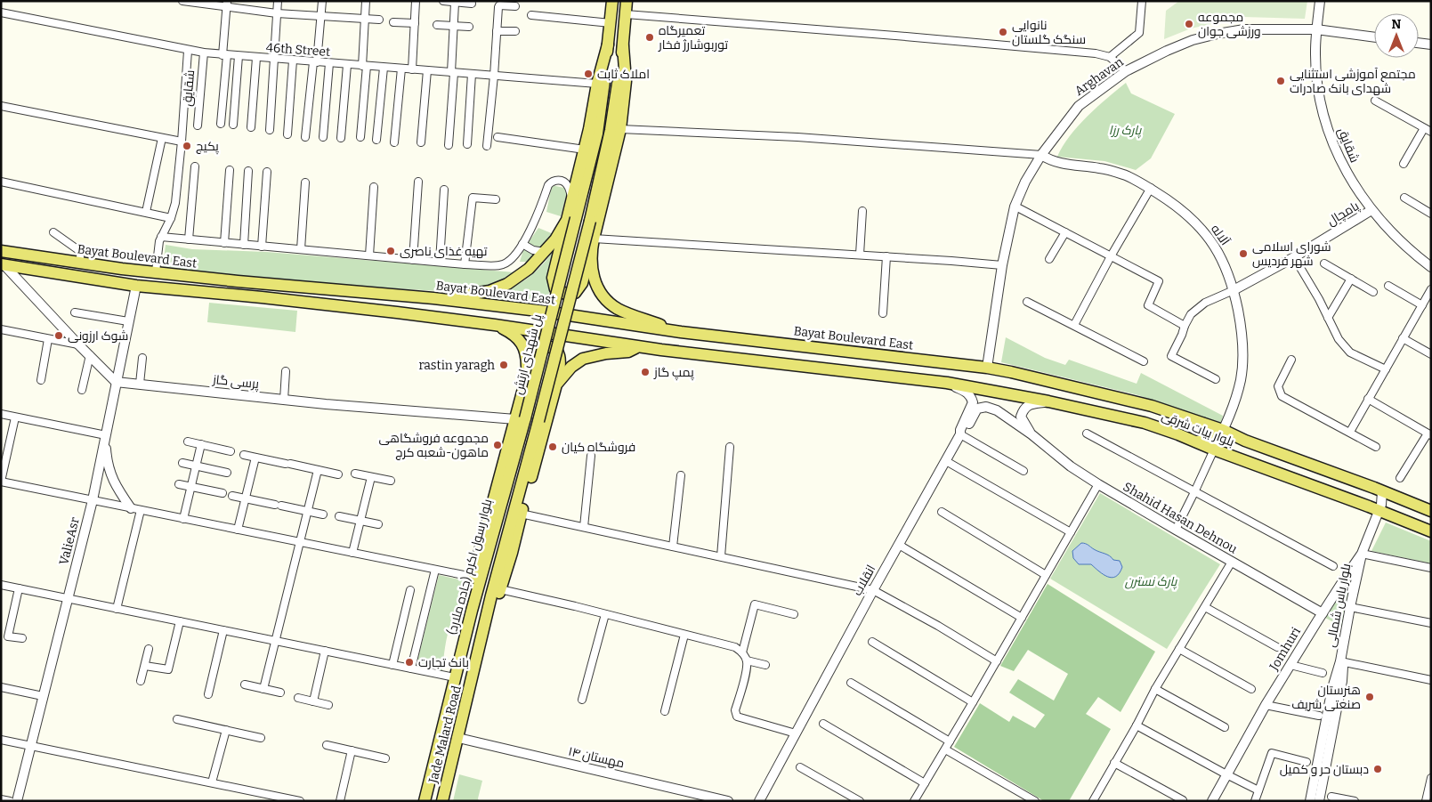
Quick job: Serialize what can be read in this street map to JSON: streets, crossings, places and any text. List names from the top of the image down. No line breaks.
{"streets":{"main road":["Bayat Boulevard East","پل شهدای ارتش","بلوار بیات شرقی","بلوار رسول اکرم (جاده ملارد)","Jade Malard Road"],"street":["46th Street","Arghavan","شقایق","پامچال","آلاله","پرسی گاز","Shahid Hasan Dehnou","ValieAsr","انقلاب","بلوار یاس شمالی","Jomhuri","مهستان ۱۴"]},"crossings":[["46th Street","شقایق"],["Arghavan","شقایق"],["Arghavan","آلاله"],["Arghavan","Bayat Boulevard East"],["Arghavan","بلوار بیات شرقی"],["شقایق","پامچال"],["پامچال","آلاله"],["آلاله","بلوار بیات شرقی"],["Bayat Boulevard East","بلوار بیات شرقی"],["پل شهدای ارتش","پرسی گاز"],["پل شهدای ارتش","بلوار رسول اکرم (جاده ملارد)"],["پرسی گاز","ValieAsr"],["پرسی گاز","بلوار رسول اکرم (جاده ملارد)"],["بلوار بیات شرقی","انقلاب"],["بلوار بیات شرقی","Jomhuri"],["Shahid Hasan Dehnou","انقلاب"],["Shahid Hasan Dehnou","Jomhuri"],["بلوار یاس شمالی","Jomhuri"],["Jade Malard Road","مهستان ۱۴"]],"parks":["پارک رزا","پارک نسترن"],"places":["مجموعه ورزشی جوان","نانوایی سنگک گلستان","تعمیرگاه توربوشارژ فخار","املاک ثابت","مجتمع آموزشی استثنایی شهدای بانک صادرات","پکیج","تهیه غذای ناصری","شورای اسلامی شهر فردیس","شوک ارزونی","rastin yaragh","پمپ گاز","مجموعه فروشگاهی ماهون-شعبه کرج","فروشگاه کیان","بانک تجارت","هنرستان صنعتی شریف","دبستان حر و کمیل"],"north":"top"}
